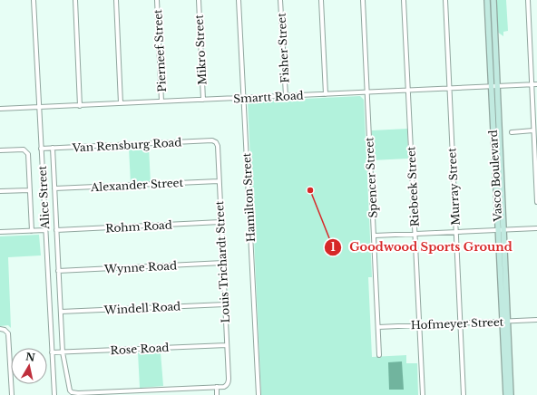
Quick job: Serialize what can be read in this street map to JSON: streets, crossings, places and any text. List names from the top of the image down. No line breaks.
{"streets":{"main road":["Vasco Boulevard"],"street":["Fisher Street","Mikro Street","Pierneef Street","Smartt Road","Van Rensburg Road","Spencer Street","Alexander Street","Riebeek Street","Murray Street","Alice Street","Hamilton Street","Rohm Road","Louis Trichardt Street","Wynne Road","Windell Road","Hofmeyer Street","Rose Road"]},"crossings":[["Fisher Street","Smartt Road"],["Mikro Street","Smartt Road"],["Pierneef Street","Smartt Road"],["Smartt Road","Vasco Boulevard"],["Smartt Road","Spencer Street"],["Smartt Road","Riebeek Street"],["Smartt Road","Murray Street"],["Smartt Road","Alice Street"],["Smartt Road","Hamilton Street"],["Van Rensburg Road","Alice Street"],["Van Rensburg Road","Louis Trichardt Street"],["Vasco Boulevard","Hofmeyer Street"],["Spencer Street","Hofmeyer Street"],["Alexander Street","Alice Street"],["Alexander Street","Louis Trichardt Street"],["Riebeek Street","Hofmeyer Street"],["Murray Street","Hofmeyer Street"],["Alice Street","Rohm Road"],["Alice Street","Louis Trichardt Street"],["Alice Street","Wynne Road"],["Alice Street","Windell Road"],["Alice Street","Rose Road"],["Rohm Road","Louis Trichardt Street"],["Louis Trichardt Street","Wynne Road"],["Louis Trichardt Street","Windell Road"],["Louis Trichardt Street","Rose Road"]],"places":["Goodwood Sports Ground"],"north":"top"}
